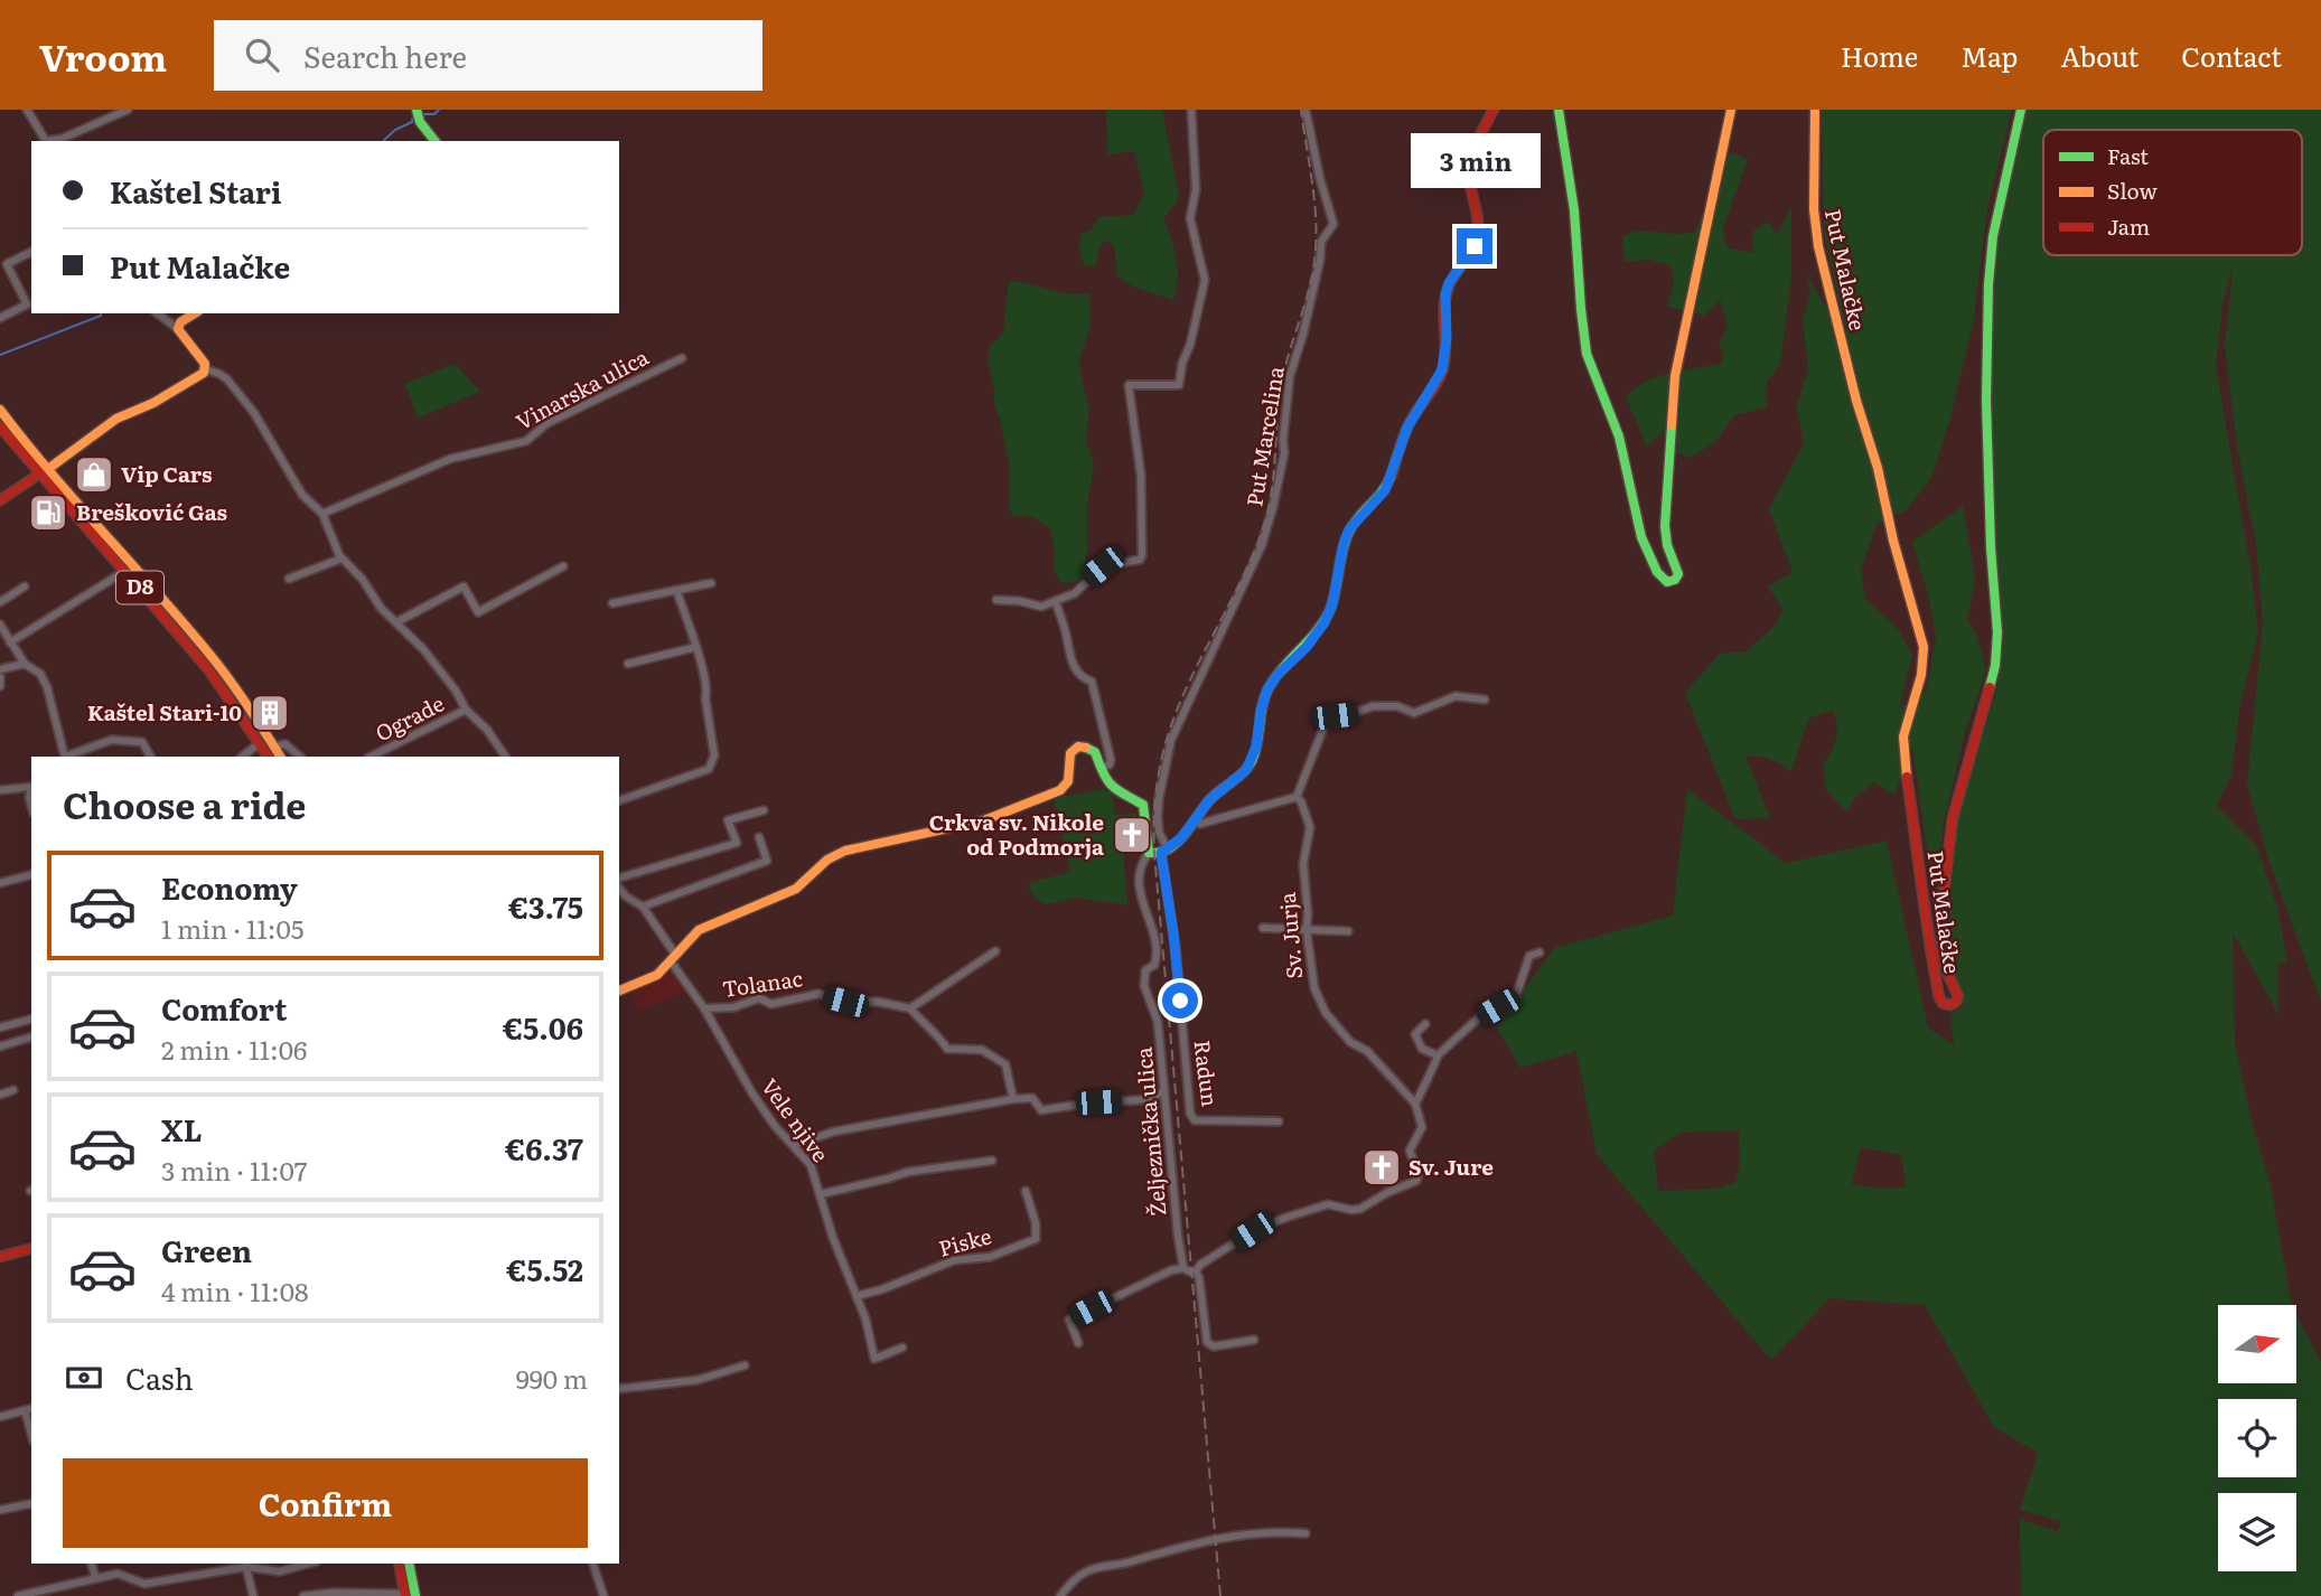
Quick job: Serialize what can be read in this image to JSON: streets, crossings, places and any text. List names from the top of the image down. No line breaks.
{"streets":{"main road":["Put Malačke","D8"],"street":["Vinarska ulica","Put Marcelina","Ograde","Sv. Jurja","Tolanac","Radun","Vele njive","Željeznička ulica","Piske"]},"crossings":[["Put Marcelina","Radun"],["Tolanac","Vele njive"],["Vele njive","Piske"]],"places":{"shop":["Vip Cars"],"fuel station":["Brešković Gas"],"building":["Kaštel Stari-10"],"church":["Crkva sv. Nikole od Podmorja","Sv. Jure"]},"legend":["Fast","Slow","Jam"],"north":"right","page":{"header":"Vroom","search":"Search here","nav":["Home","Map","About","Contact"],"bubble":"3 min","banner":["Kaštel Stari","Put Malačke"],"heading":"Choose a ride","list":[{"name":"Economy","note":"1 min · 11:05","value":"€3.75"},{"name":"Comfort","note":"2 min · 11:06","value":"€5.06"},{"name":"XL","note":"3 min · 11:07","value":"€6.37"},{"name":"Green","note":"4 min · 11:08","value":"€5.52"}],"pay":["Cash","990 m"],"buttons":"Confirm"}}
